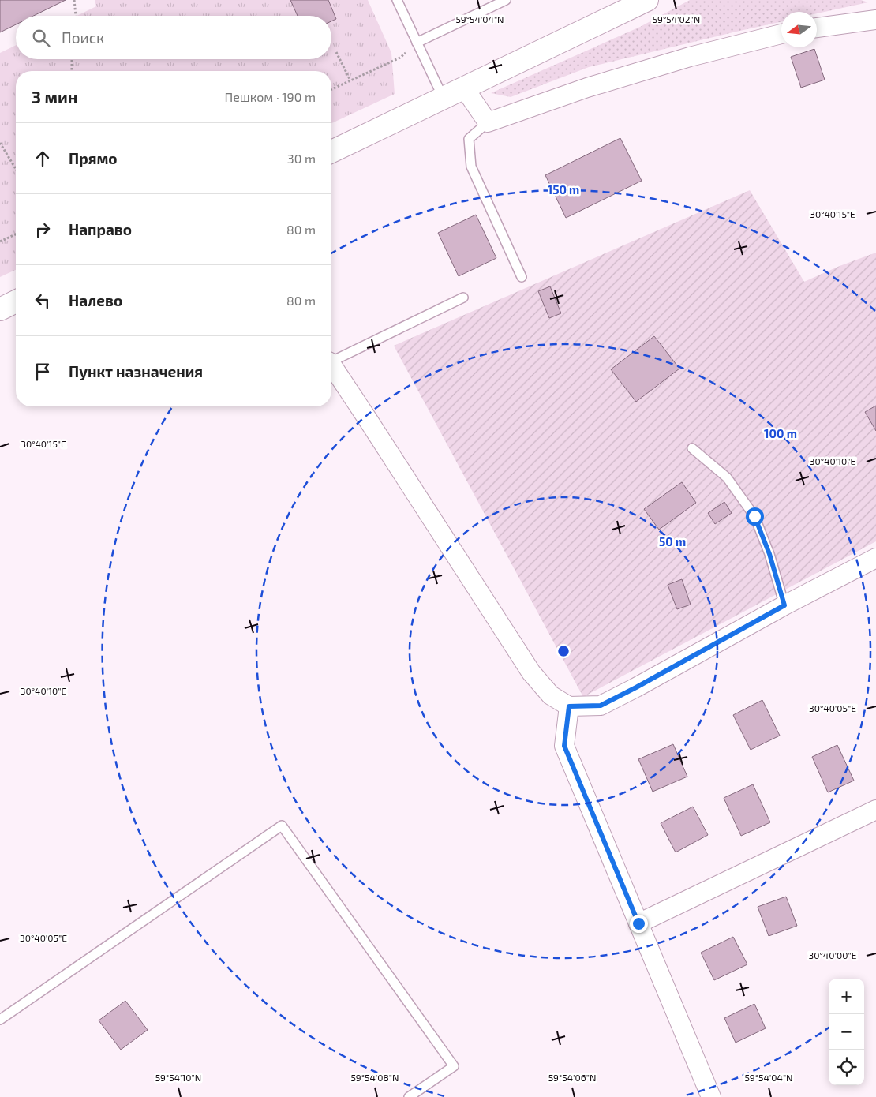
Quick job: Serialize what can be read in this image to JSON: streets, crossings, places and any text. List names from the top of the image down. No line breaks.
{"north":"left","page":{"search":"Поиск","heading":["3 мин","Пешком · 190 m"],"list":[["Прямо","30 m"],["Направо","80 m"],["Налево","80 m"],"Пункт назначения"],"map_buttons":["+","−"]},"coordinates":["59°54'04\"N","59°54'02\"N","30°40'15\"E","30°40'10\"E","30°40'05\"E","30°40'00\"E","59°54'10\"N","59°54'08\"N","59°54'06\"N"],"rings":["150 m","100 m","50 m"]}
